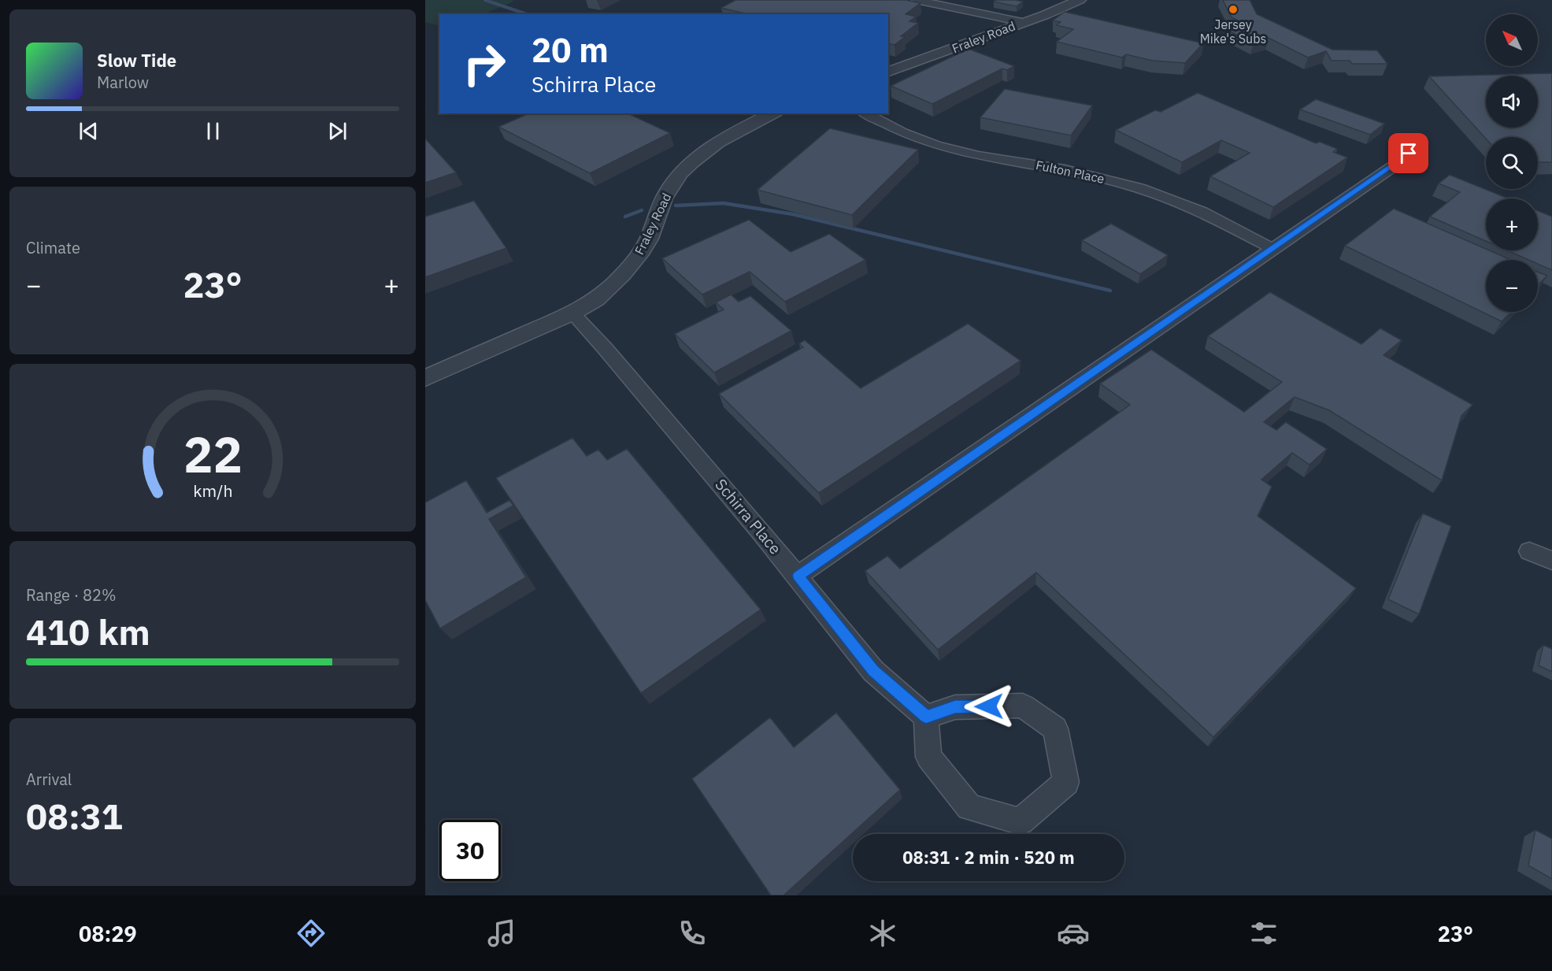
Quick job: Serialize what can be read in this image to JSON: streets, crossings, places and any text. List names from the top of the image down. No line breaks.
{"streets":{"street":["Fraley Road","Fulton Place","Schirra Place"]},"crossings":[["Fraley Road","Schirra Place"]],"places":["Jersey Mike's Subs"],"north":"top left","page":{"map_buttons":["+","−"],"turn":["20 m","Schirra Place"],"song":["Slow Tide","Marlow"],"tile":["Climate",["Range · 82%","410 km"],["Arrival","08:31"]],"heat":["−","23°","+"],"limit":"30","trip":"08:31 · 2 min · 520 m","tabs":["08:29","23°"],"gauge":["22","km/h"]}}
